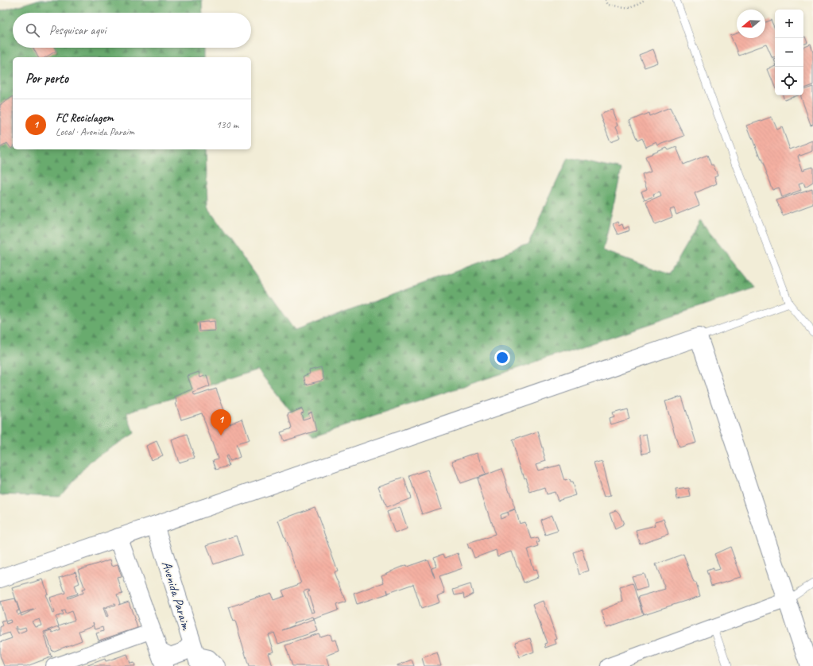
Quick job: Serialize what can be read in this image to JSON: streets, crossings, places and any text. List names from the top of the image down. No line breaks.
{"streets":{"main road":["Avenida Paraim"]},"north":"left","page":{"map_buttons":["+","−"],"search":"Pesquisar aqui","heading":"Por perto","list":[{"mark":"1","name":"FC Reciclagem","note":"Local · Avenida Paraim","value":"130 m"}],"pins":"1"}}
